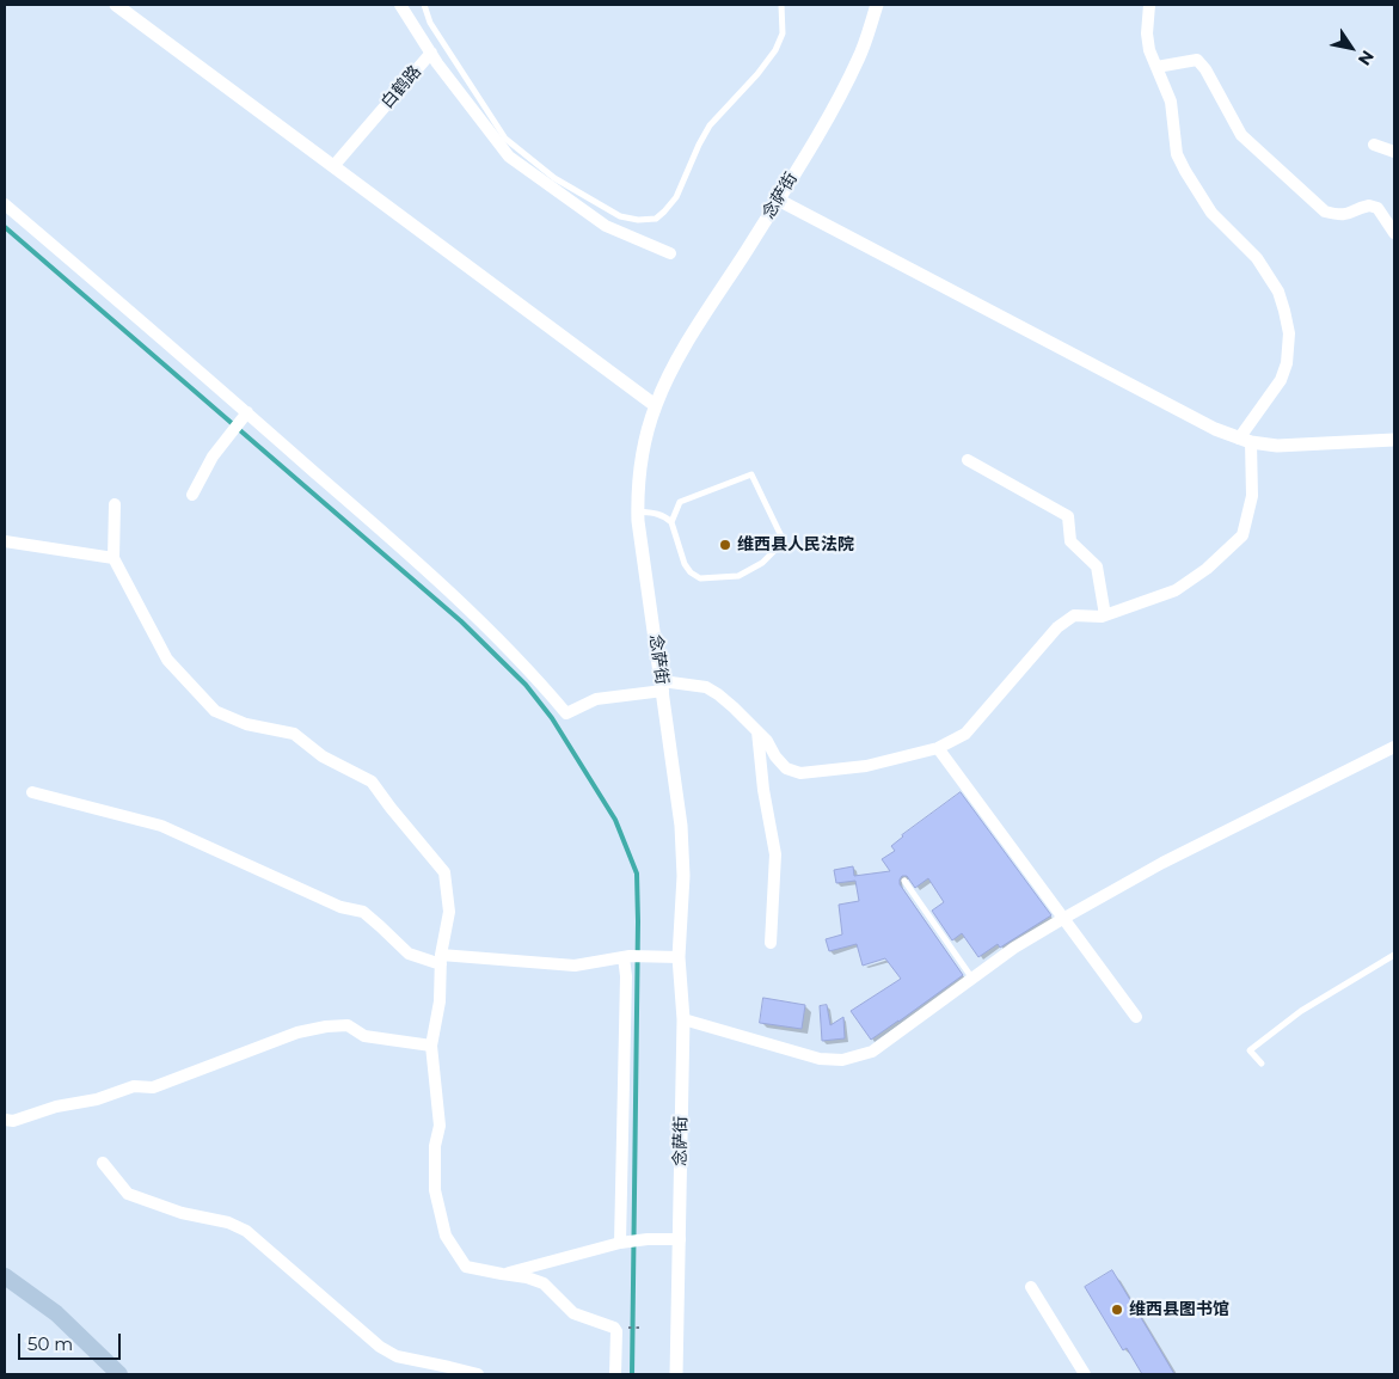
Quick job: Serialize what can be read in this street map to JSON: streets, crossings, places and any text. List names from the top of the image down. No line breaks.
{"streets":{"street":["白鹤路","念萨街"]},"places":["维西县人民法院","维西县图书馆"],"scale_bar":"50 m","north":"bottom right"}
